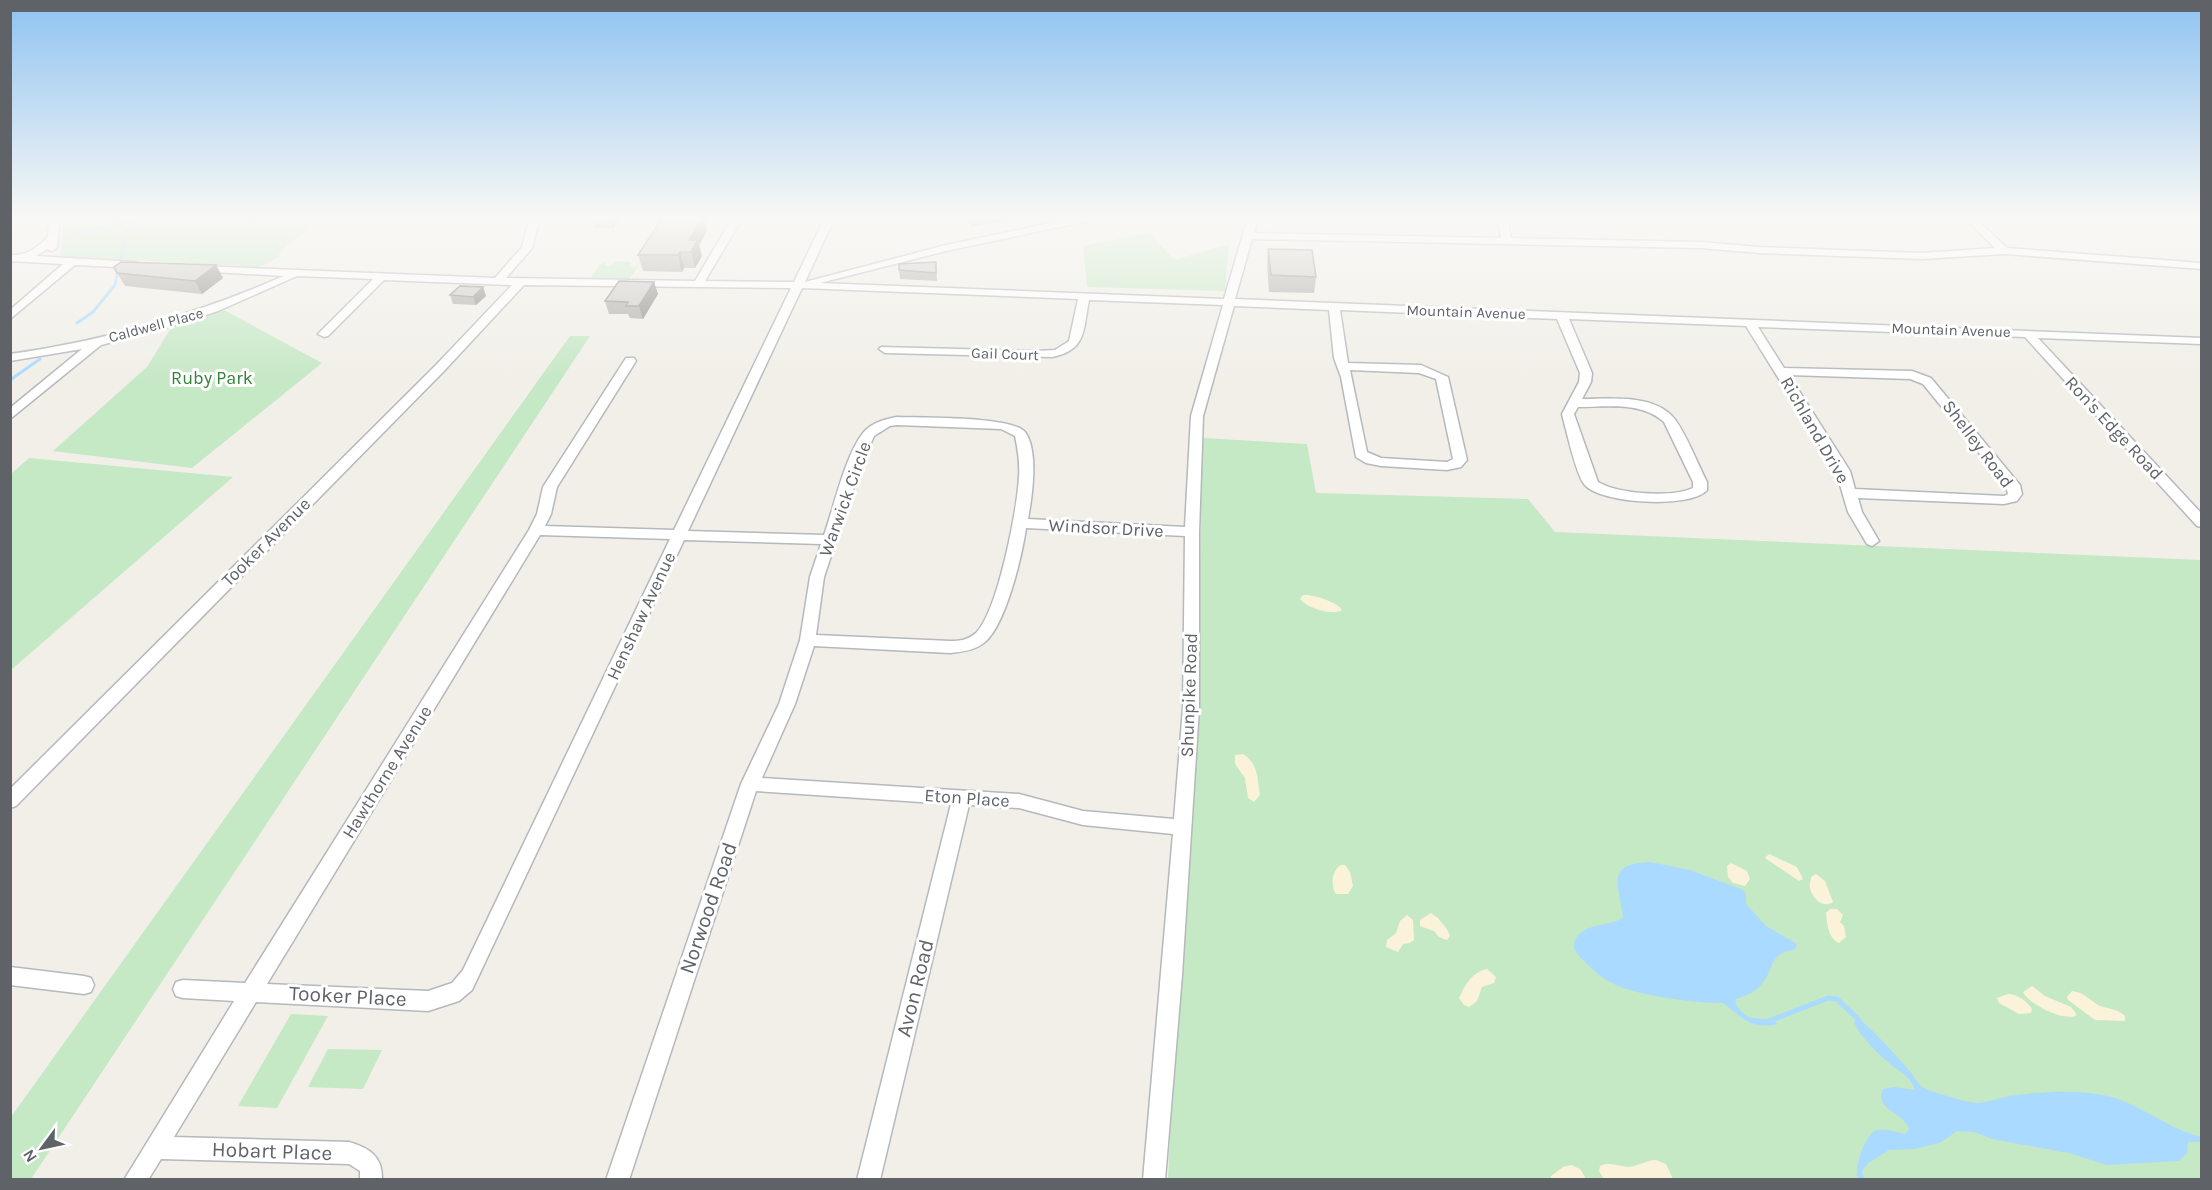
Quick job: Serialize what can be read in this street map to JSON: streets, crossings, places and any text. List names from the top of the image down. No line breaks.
{"streets":{"street":["Mountain Avenue","Caldwell Place","Gail Court","Ron's Edge Road","Richland Drive","Shelley Road","Warwick Circle","Windsor Drive","Tooker Avenue","Henshaw Avenue","Shunpike Road","Hawthorne Avenue","Eton Place","Norwood Road","Avon Road","Tooker Place","Hobart Place"]},"crossings":[["Mountain Avenue","Caldwell Place"],["Mountain Avenue","Gail Court"],["Mountain Avenue","Ron's Edge Road"],["Mountain Avenue","Richland Drive"],["Mountain Avenue","Tooker Avenue"],["Mountain Avenue","Henshaw Avenue"],["Mountain Avenue","Shunpike Road"],["Richland Drive","Shelley Road"],["Warwick Circle","Windsor Drive"],["Warwick Circle","Norwood Road"],["Windsor Drive","Shunpike Road"],["Henshaw Avenue","Tooker Place"],["Shunpike Road","Eton Place"],["Hawthorne Avenue","Tooker Place"],["Hawthorne Avenue","Hobart Place"],["Eton Place","Norwood Road"],["Eton Place","Avon Road"]],"parks":["Ruby Park"],"north":"bottom left"}
